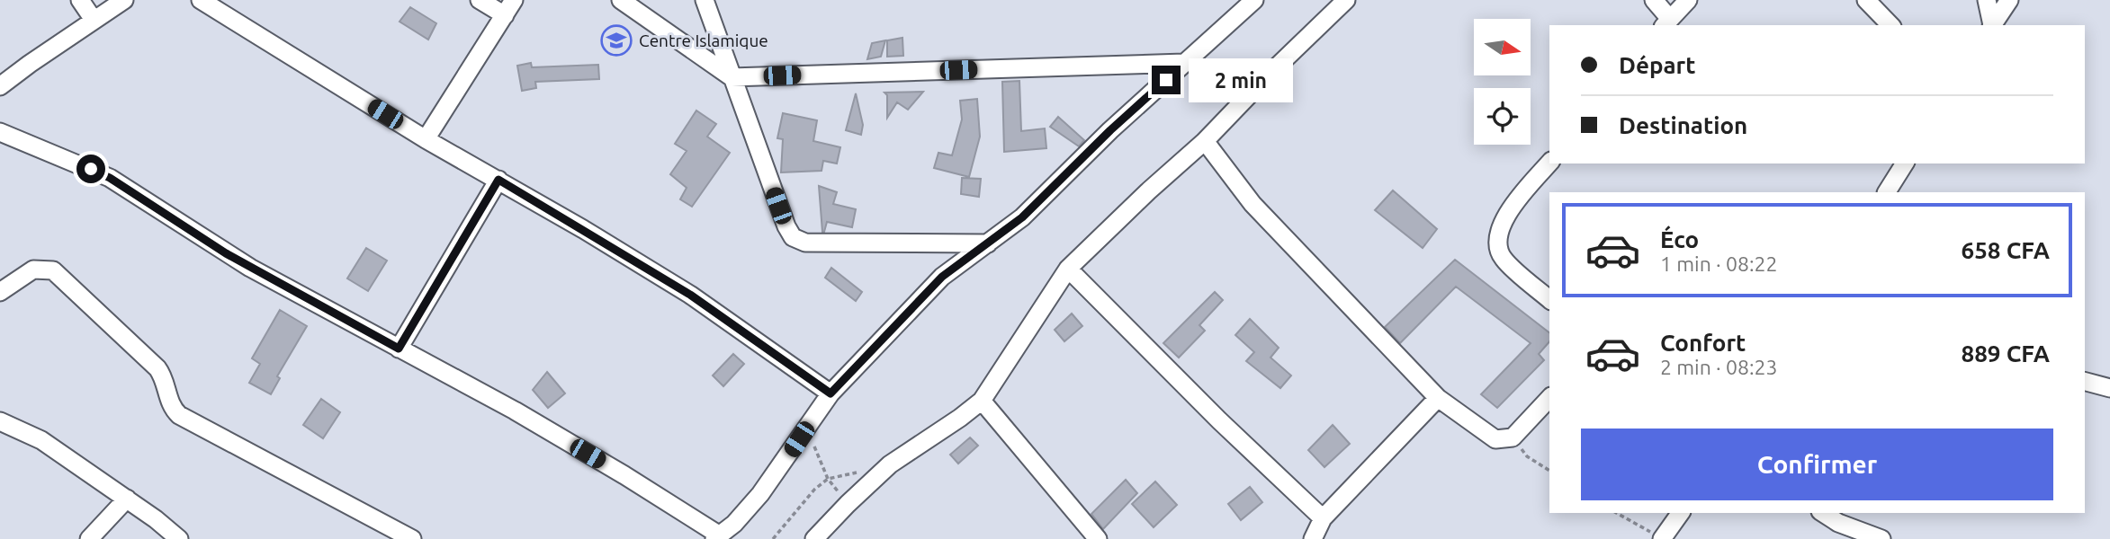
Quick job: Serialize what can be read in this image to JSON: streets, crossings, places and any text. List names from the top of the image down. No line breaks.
{"places":{"school or university":["Centre Islamique"]},"north":"right","page":{"banner":["Départ","Destination"],"bubble":"2 min","list":[{"name":"Éco","note":"1 min · 08:22","value":"658 CFA"},{"name":"Confort","note":"2 min · 08:23","value":"889 CFA"}],"buttons":"Confirmer"}}
